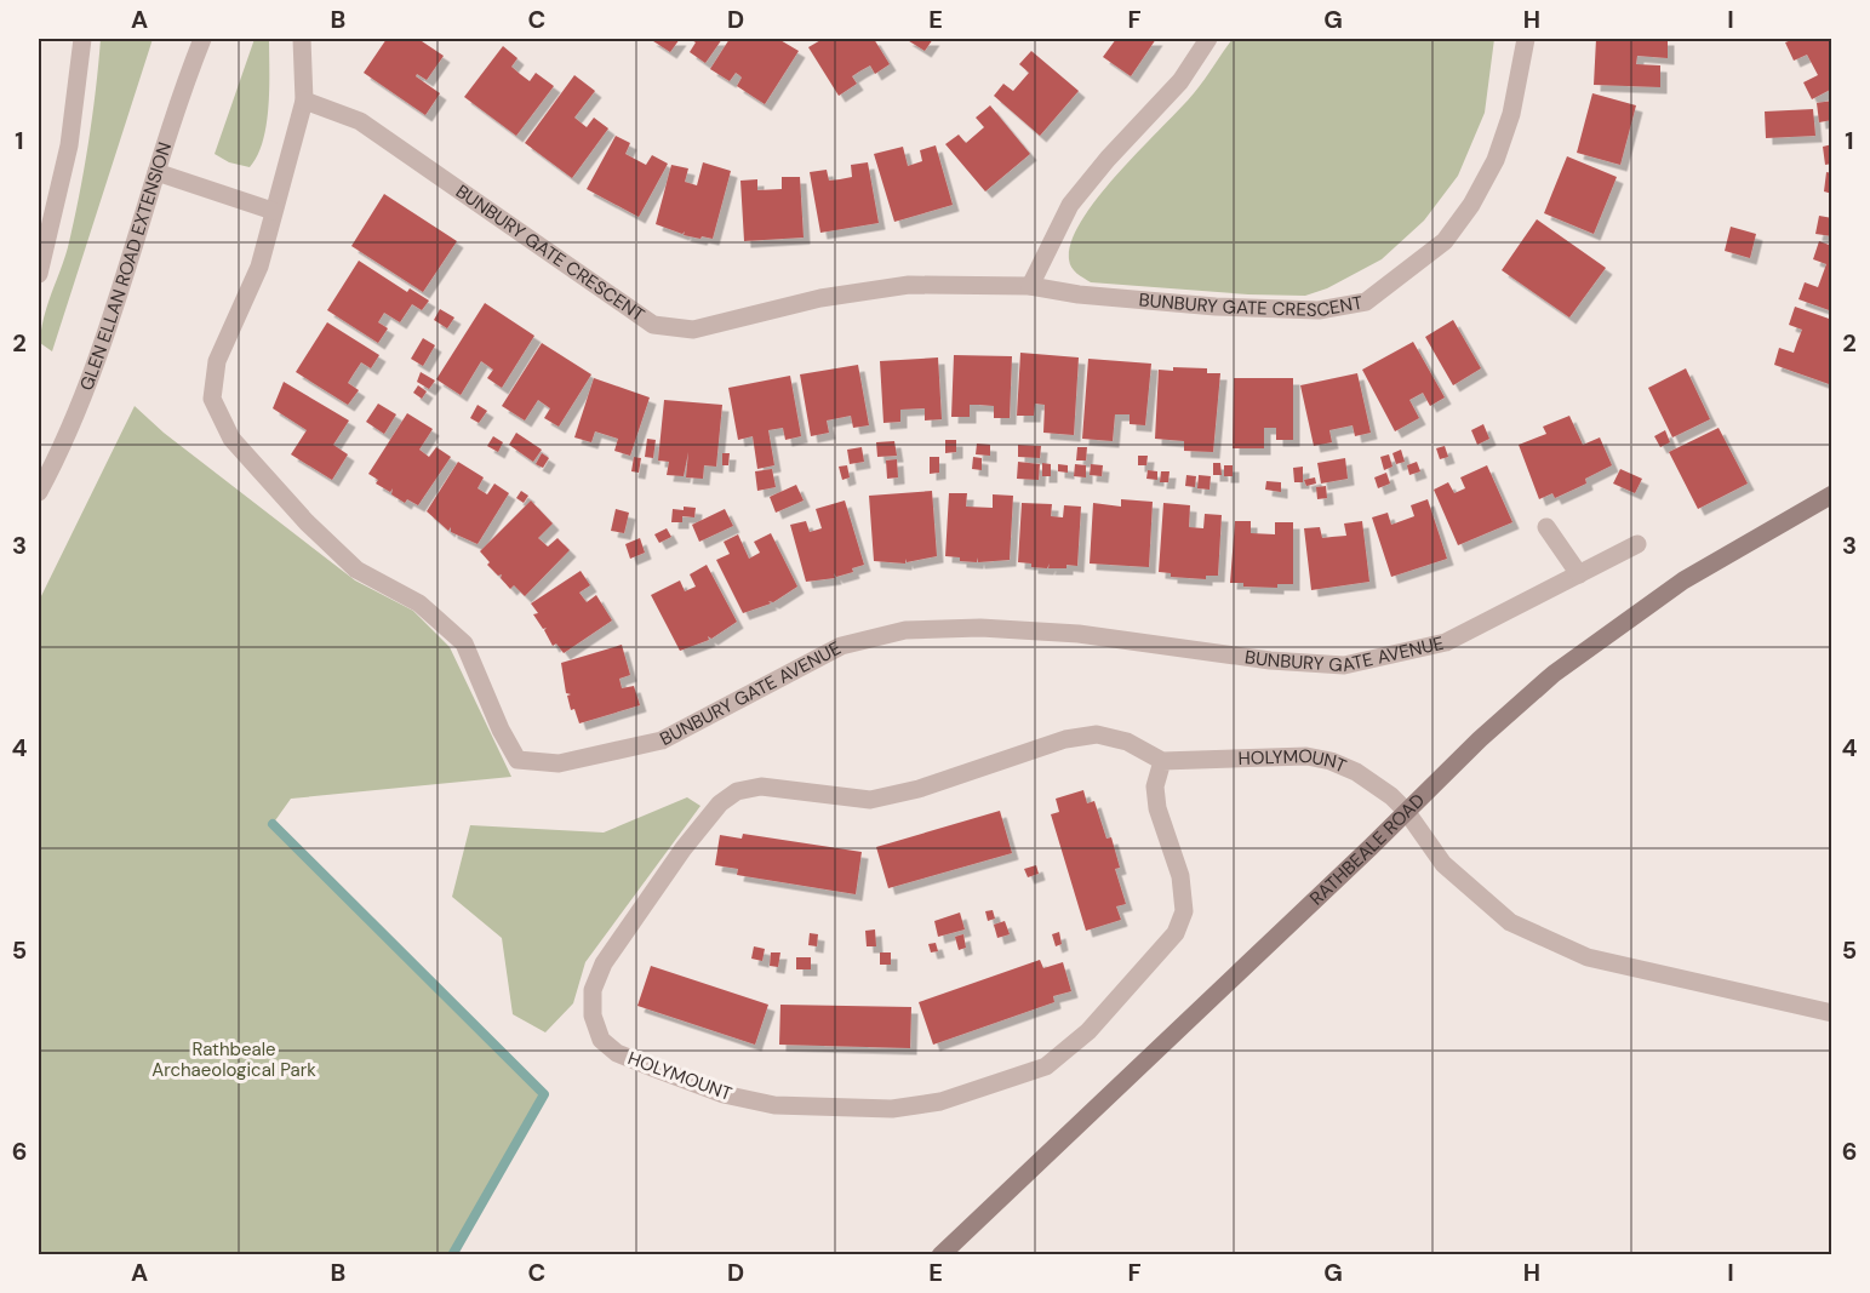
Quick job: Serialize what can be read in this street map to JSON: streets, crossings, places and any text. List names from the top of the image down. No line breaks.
{"streets":{"main road":["RATHBEALE ROAD"],"street":["BUNBURY GATE CRESCENT","GLEN ELLAN ROAD EXTENSION","BUNBURY GATE AVENUE","HOLYMOUNT"]},"crossings":[["BUNBURY GATE CRESCENT","BUNBURY GATE AVENUE"],["HOLYMOUNT","RATHBEALE ROAD"]],"parks":["Rathbeale Archaeological Park"],"grid":{"columns":["A","B","C","D","E","F","G","H","I"],"rows":["1","2","3","4","5","6"]}}
